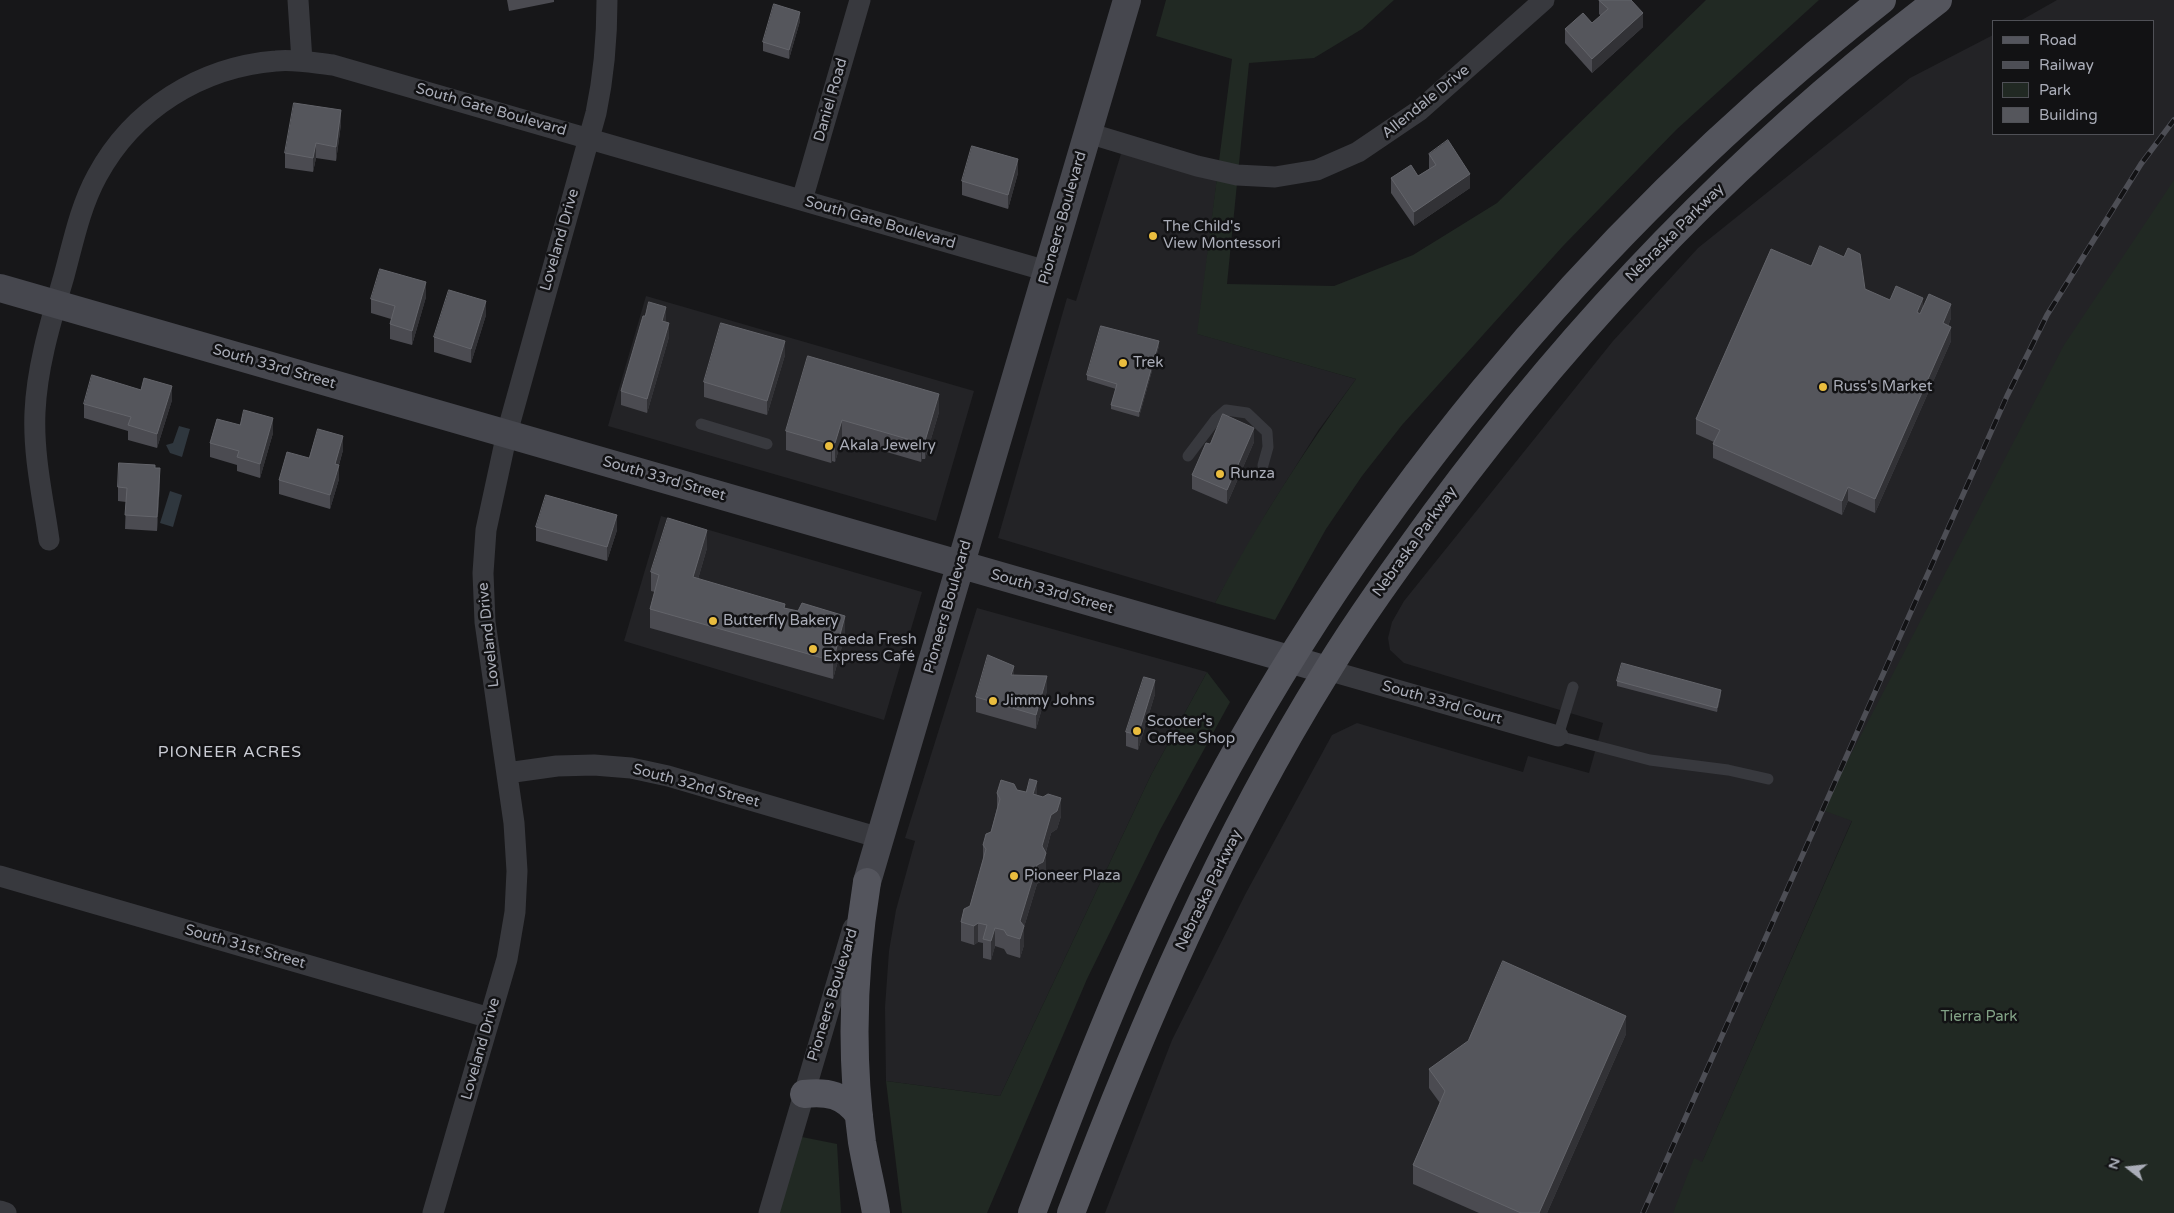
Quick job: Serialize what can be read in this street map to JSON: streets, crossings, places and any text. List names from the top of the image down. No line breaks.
{"streets":{"main road":["Pioneers Boulevard","Nebraska Parkway","South 33rd Street"],"street":["Daniel Road","Allendale Drive","South Gate Boulevard","Loveland Drive","South 33rd Court","South 32nd Street","South 31st Street"]},"crossings":[["Daniel Road","South Gate Boulevard"],["Allendale Drive","Pioneers Boulevard"],["South Gate Boulevard","Pioneers Boulevard"],["South Gate Boulevard","Loveland Drive"],["South Gate Boulevard","South 33rd Street"],["Pioneers Boulevard","South 33rd Street"],["Pioneers Boulevard","South 32nd Street"],["Nebraska Parkway","South 33rd Street"],["Nebraska Parkway","South 33rd Court"],["Loveland Drive","South 33rd Street"],["Loveland Drive","South 32nd Street"],["Loveland Drive","South 31st Street"],["South 33rd Street","South 33rd Court"]],"districts":["PIONEER ACRES"],"parks":["Tierra Park"],"places":["The Child's View Montessori","Trek","Russ's Market","Akala Jewelry","Runza","Butterfly Bakery","Braeda Fresh Express Café","Jimmy Johns","Scooter's Coffee Shop","Pioneer Plaza"],"legend":["Road","Railway","Park","Building"],"north":"left"}
